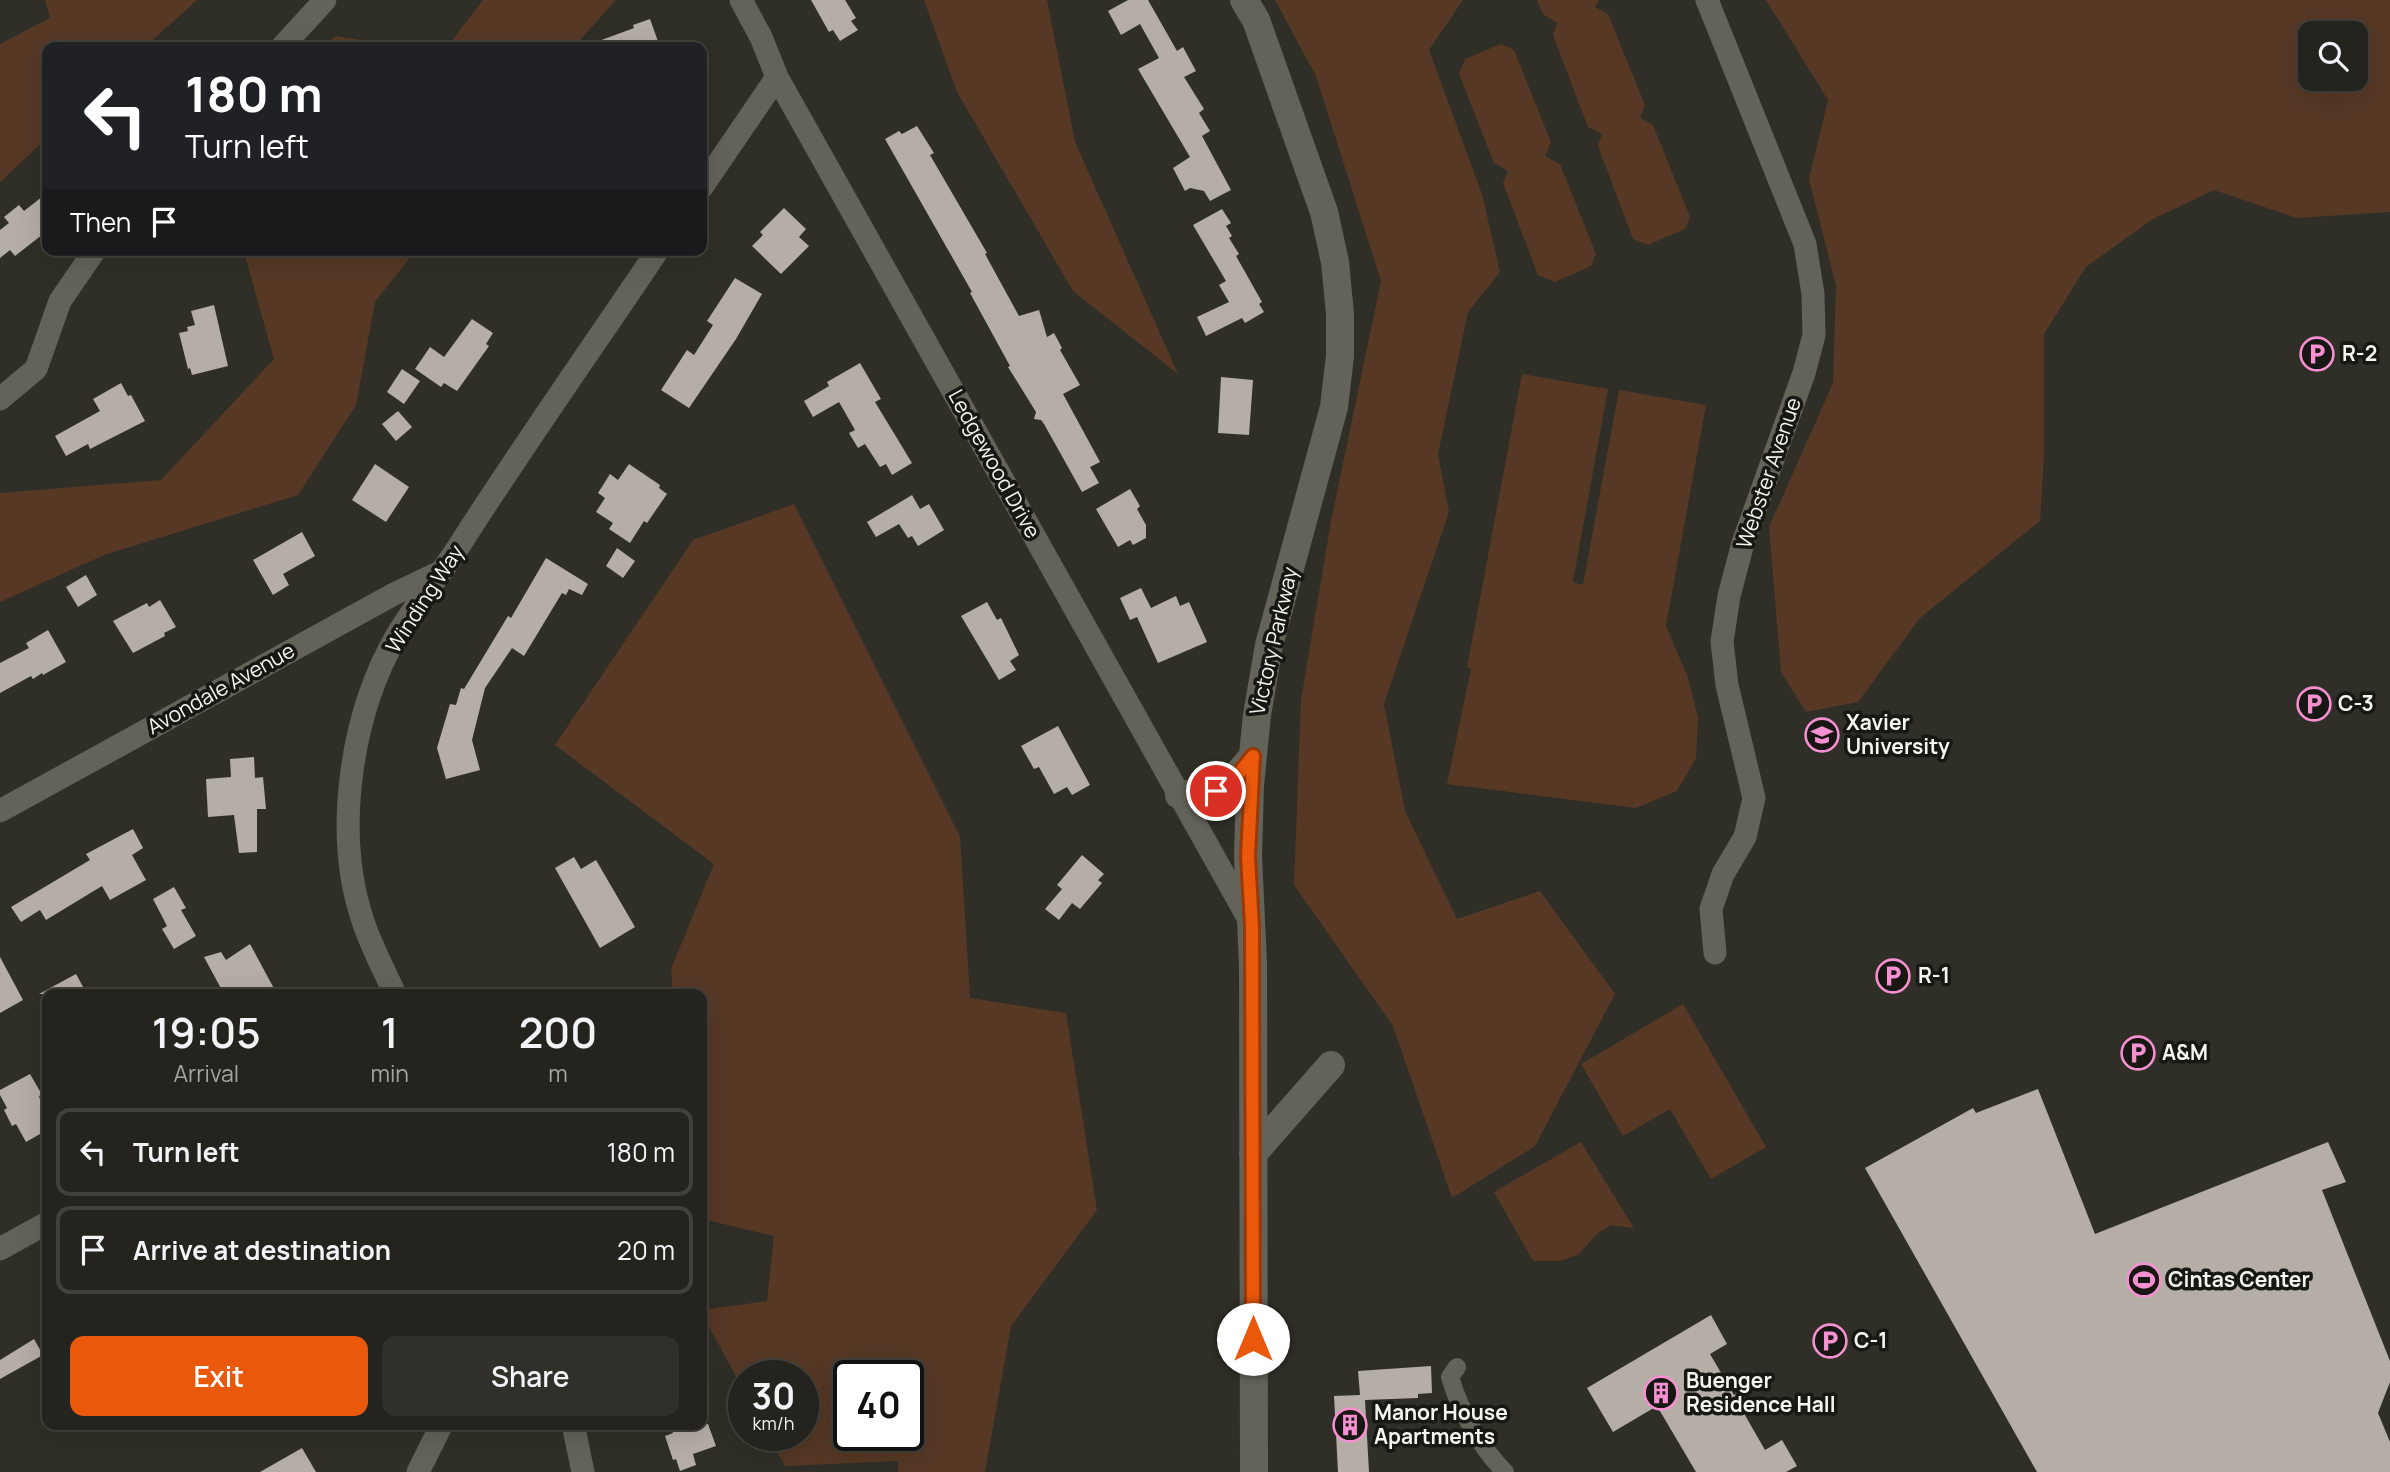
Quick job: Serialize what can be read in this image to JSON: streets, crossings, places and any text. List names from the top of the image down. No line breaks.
{"streets":{"street":["Ledgewood Drive","Webster Avenue","Winding Way","Victory Parkway","Avondale Avenue"]},"crossings":[["Ledgewood Drive","Victory Parkway"],["Winding Way","Avondale Avenue"]],"places":{"parking":["R-2","C-3","R-1","A&M","C-1"],"school or university":["Xavier University"],"sports":["Cintas Center"],"building":["Buenger Residence Hall","Manor House Apartments"]},"page":{"turn":["180 m","Turn left"],"then":"Then","eta":["19:05","Arrival","1","min","200","m"],"list":[{"name":"Turn left","value":"180 m"},{"name":"Arrive at destination","value":"20 m"}],"buttons":["Exit","Share"],"speed":"30 km/h","limit":"40"}}
